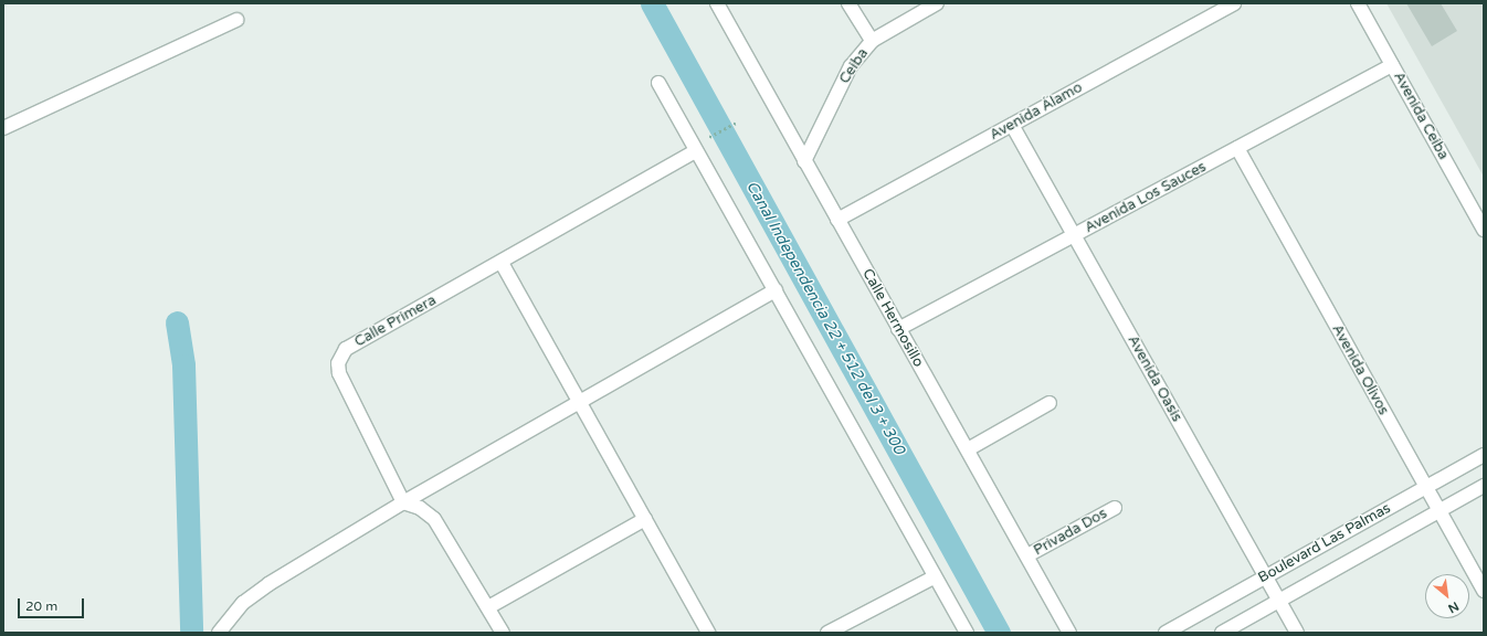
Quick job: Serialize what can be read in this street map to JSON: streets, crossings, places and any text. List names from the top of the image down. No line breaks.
{"streets":{"street":["Ceiba","Avenida Álamo","Avenida Ceiba","Avenida Los Sauces","Calle Hermosillo","Calle Primera","Avenida Olivos","Avenida Oasis","Privada Dos","Boulevard Las Palmas"]},"crossings":[["Ceiba","Calle Hermosillo"],["Avenida Álamo","Calle Hermosillo"],["Avenida Álamo","Avenida Oasis"],["Avenida Ceiba","Avenida Los Sauces"],["Avenida Los Sauces","Calle Hermosillo"],["Avenida Los Sauces","Avenida Olivos"],["Avenida Los Sauces","Avenida Oasis"],["Calle Hermosillo","Privada Dos"],["Avenida Olivos","Boulevard Las Palmas"],["Avenida Oasis","Boulevard Las Palmas"]],"water":["Canal Independencia 22 + 512 del 3 + 300"],"scale_bar":"20 m","north":"bottom right"}
